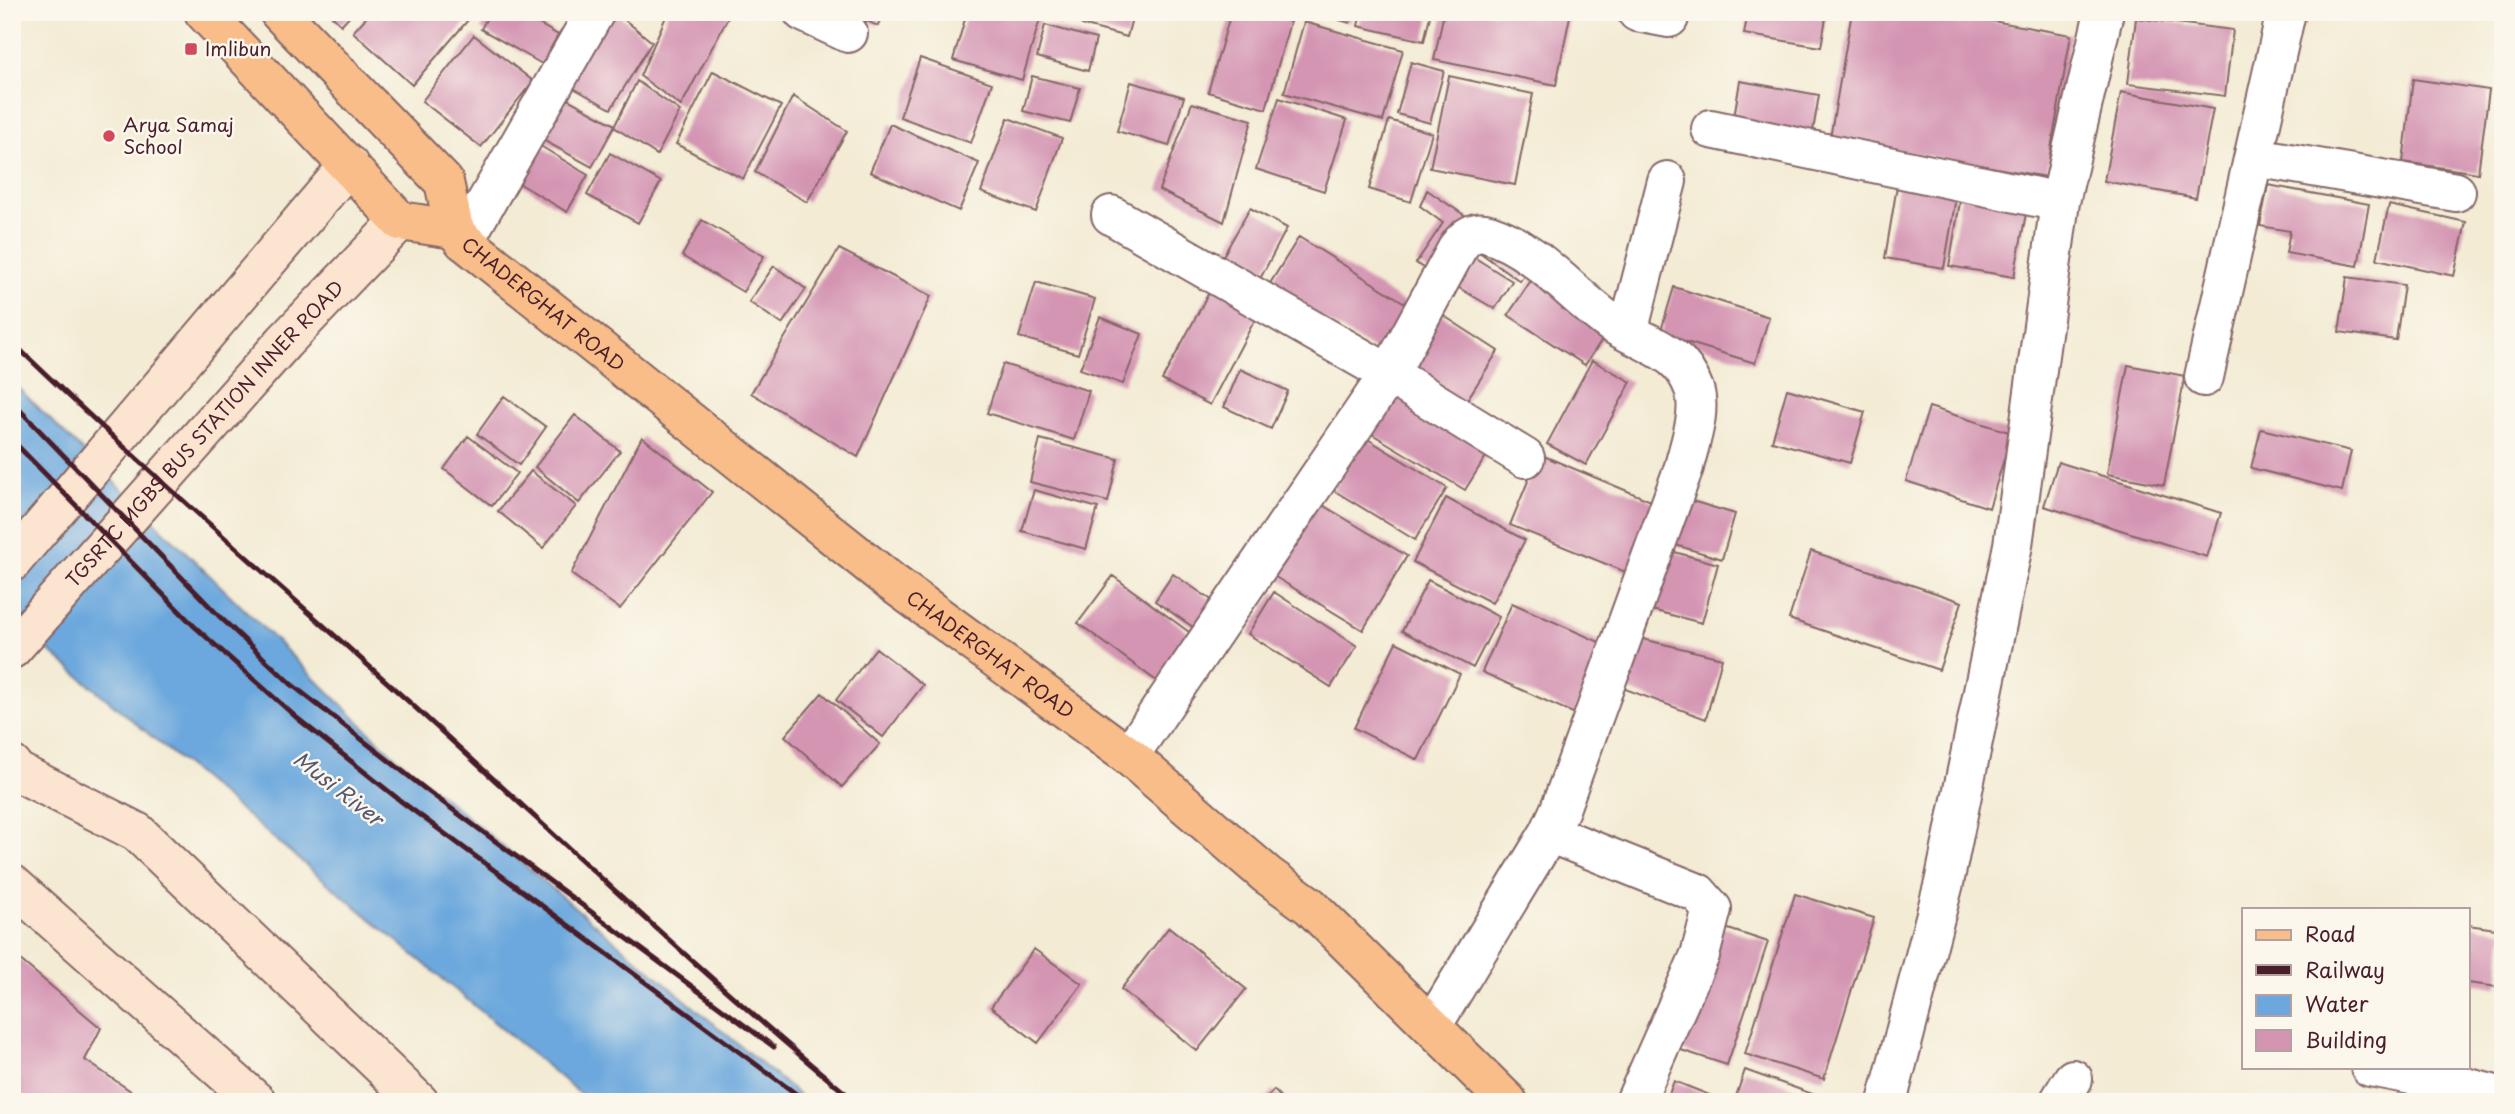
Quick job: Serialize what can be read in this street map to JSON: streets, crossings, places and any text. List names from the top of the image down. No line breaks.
{"streets":{"main road":["CHADERGHAT ROAD"],"street":["TGSRTC MGBS BUS STATION INNER ROAD"]},"crossings":[["CHADERGHAT ROAD","TGSRTC MGBS BUS STATION INNER ROAD"]],"water":["Musi River"],"places":{"transit":["Imlibun"],"other":["Arya Samaj School"]},"legend":["Road","Railway","Water","Building"]}
